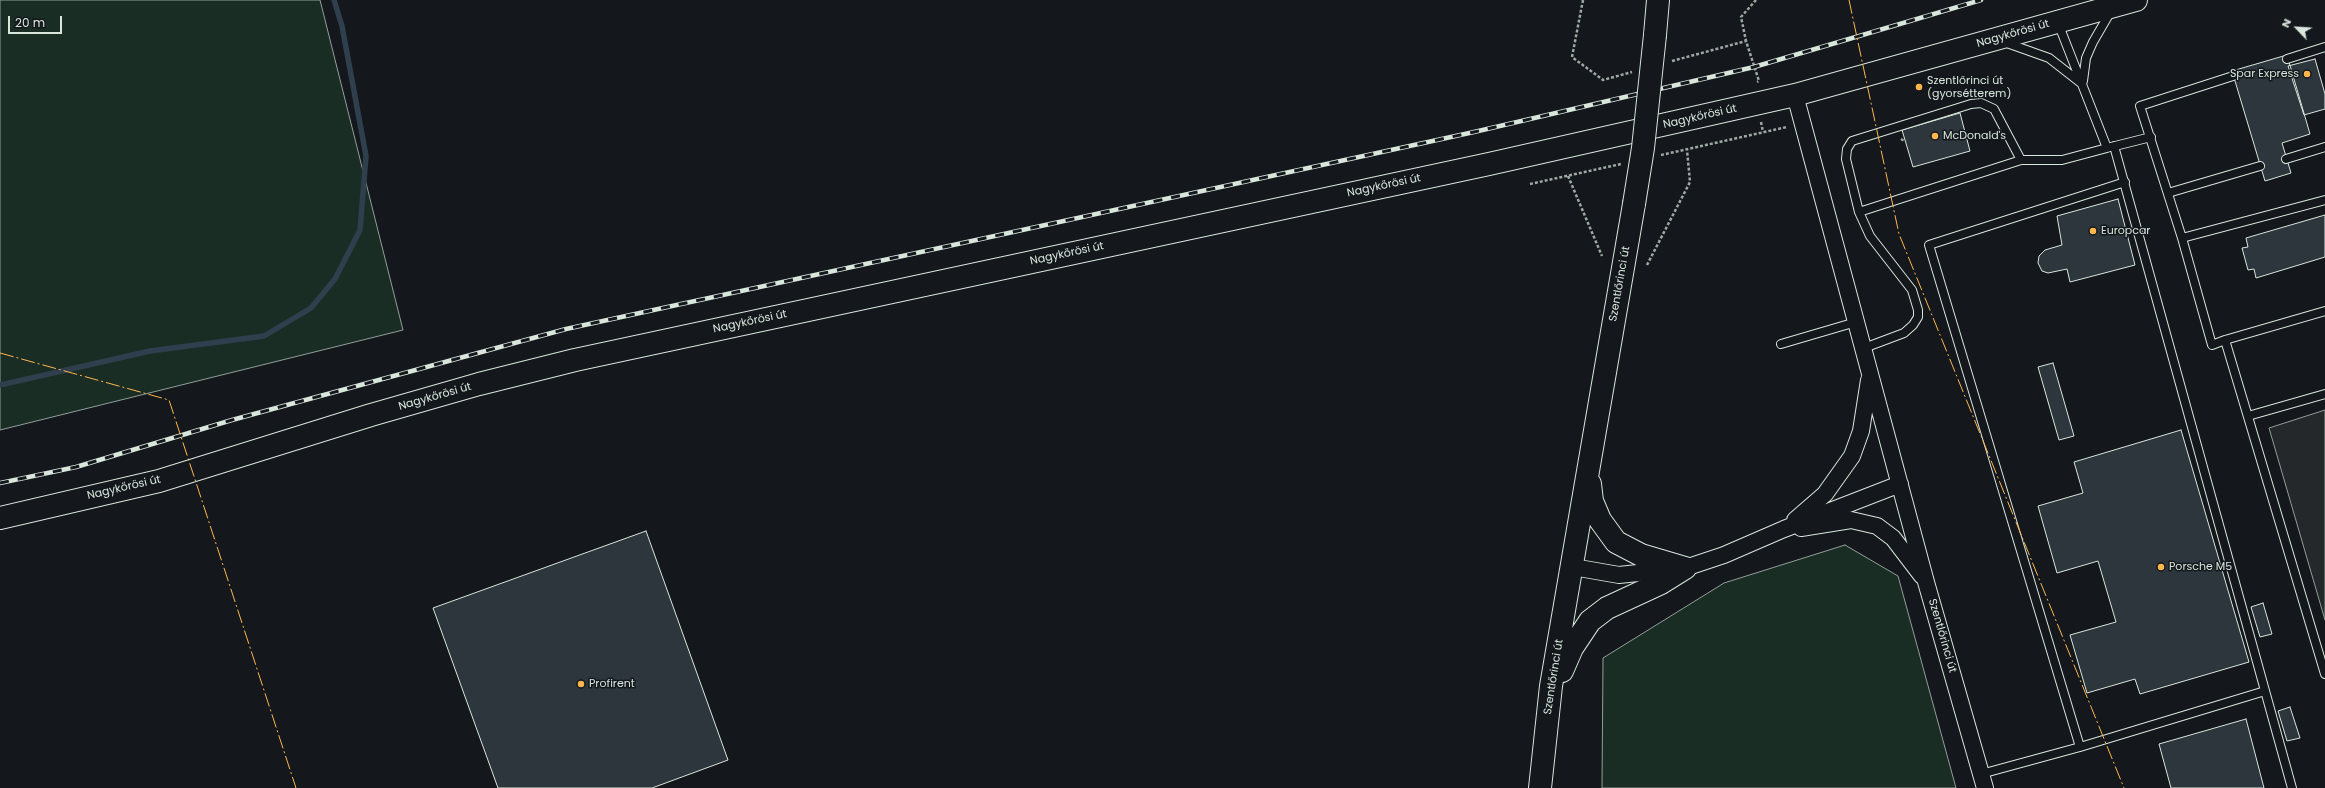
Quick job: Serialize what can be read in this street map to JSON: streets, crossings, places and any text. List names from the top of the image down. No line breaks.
{"streets":{"main road":["Nagykőrösi út","Szentlőrinci út"]},"crossings":[["Nagykőrösi út","Szentlőrinci út"]],"places":["Spar Express","Szentlőrinci út (gyorsétterem)","McDonald's","Europcar","Porsche M5","Profirent"],"scale_bar":"20 m","north":"top left"}
